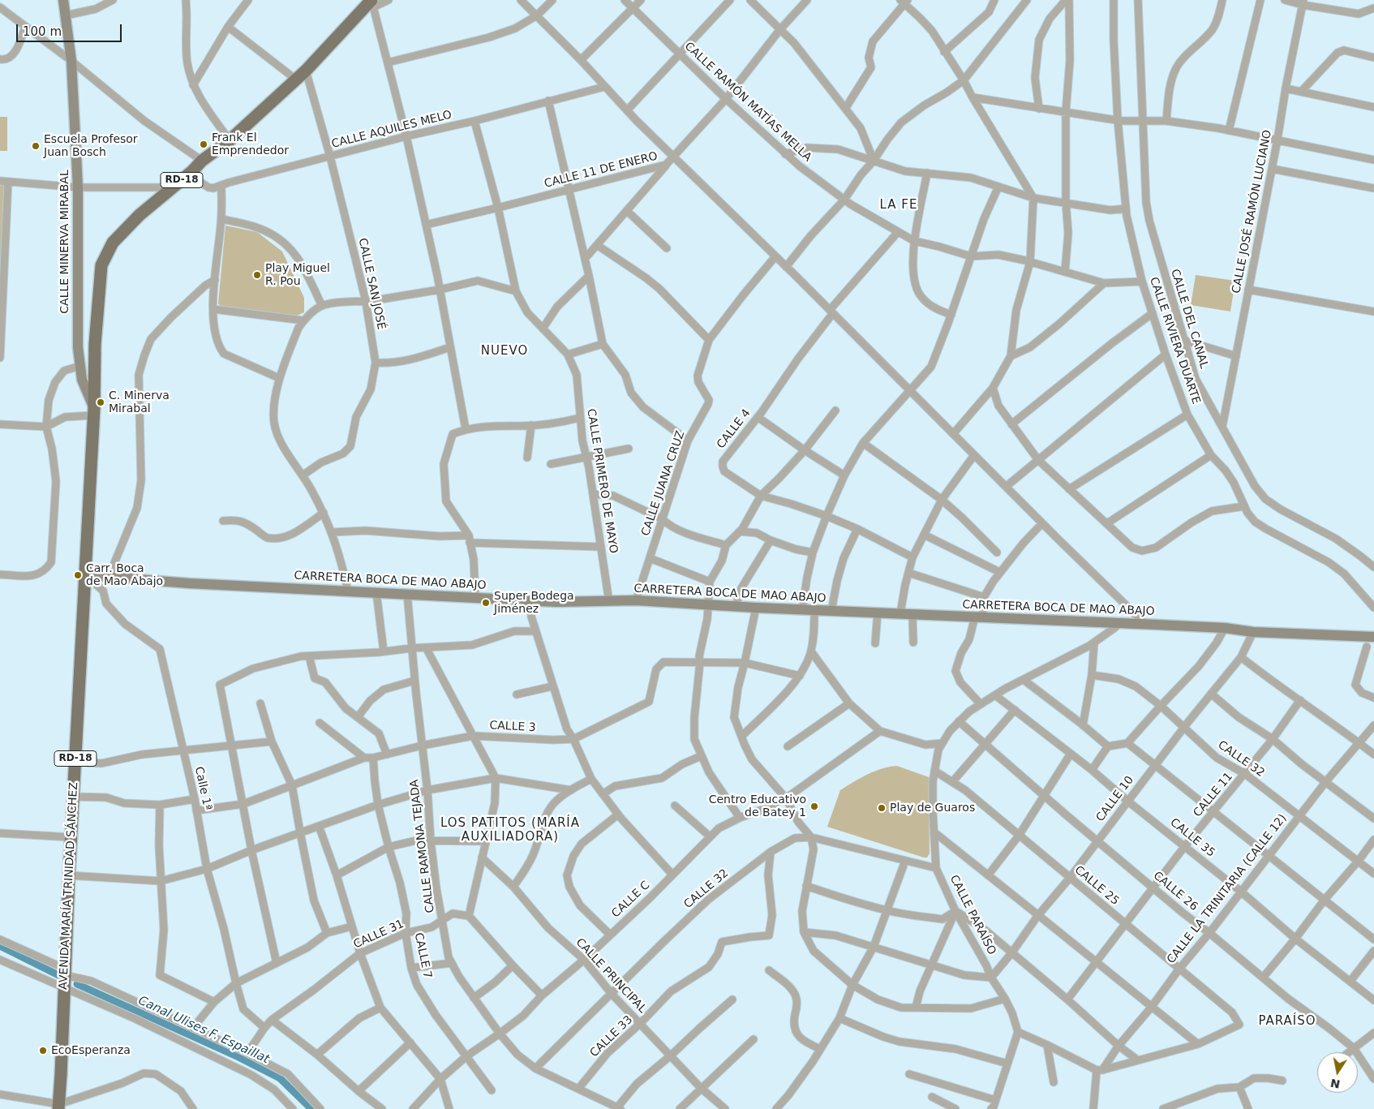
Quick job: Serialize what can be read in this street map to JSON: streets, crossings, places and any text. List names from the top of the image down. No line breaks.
{"streets":{"main road":["RD-18","AVENIDA MARÍA TRINIDAD SÁNCHEZ"],"street":["CALLE RAMÓN MATÍAS MELLA","CALLE AQUILES MELO","CALLE 11 DE ENERO","CALLE JOSÉ RAMÓN LUCIANO","CALLE MINERVA MIRABAL","CALLE SAN JOSÉ","CALLE DEL CANAL","CALLE RIVIERA DUARTE","CALLE 4","CALLE PRIMERO DE MAYO","CALLE JUANA CRUZ","CARRETERA BOCA DE MAO ABAJO","CALLE 3","CALLE 32","Calle 1ª","CALLE 11","CALLE 10","CALLE 35","CALLE RAMONA TEJADA","CALLE 25","CALLE LA TRINITARIA (CALLE 12)","CALLE 26","CALLE C","CALLE PARAÍSO","CALLE 31","CALLE 7","CALLE PRINCIPAL","CALLE 33"]},"crossings":[["CALLE RAMÓN MATÍAS MELLA","CALLE 11 DE ENERO"],["CALLE RAMÓN MATÍAS MELLA","CALLE RIVIERA DUARTE"],["CALLE RAMÓN MATÍAS MELLA","CALLE 4"],["CALLE AQUILES MELO","CALLE SAN JOSÉ"],["CALLE AQUILES MELO","CALLE PRIMERO DE MAYO"],["CALLE AQUILES MELO","AVENIDA MARÍA TRINIDAD SÁNCHEZ"],["CALLE 11 DE ENERO","CALLE PRIMERO DE MAYO"],["CALLE JOSÉ RAMÓN LUCIANO","CALLE DEL CANAL"],["CALLE MINERVA MIRABAL","AVENIDA MARÍA TRINIDAD SÁNCHEZ"],["CALLE SAN JOSÉ","AVENIDA MARÍA TRINIDAD SÁNCHEZ"],["CALLE PRIMERO DE MAYO","CARRETERA BOCA DE MAO ABAJO"],["CALLE JUANA CRUZ","CARRETERA BOCA DE MAO ABAJO"],["CARRETERA BOCA DE MAO ABAJO","Calle 1ª"],["CARRETERA BOCA DE MAO ABAJO","CALLE 10"],["CARRETERA BOCA DE MAO ABAJO","CALLE RAMONA TEJADA"],["CARRETERA BOCA DE MAO ABAJO","AVENIDA MARÍA TRINIDAD SÁNCHEZ"],["CARRETERA BOCA DE MAO ABAJO","CALLE PARAÍSO"],["CALLE 3","Calle 1ª"],["CALLE 3","CALLE RAMONA TEJADA"],["CALLE 3","CALLE 7"],["CALLE 32","CALLE 11"],["CALLE 32","CALLE 10"],["CALLE 32","CALLE RAMONA TEJADA"],["CALLE 32","CALLE LA TRINITARIA (CALLE 12)"],["CALLE 32","CALLE PARAÍSO"],["CALLE 32","CALLE PRINCIPAL"],["CALLE 32","CALLE 33"],["Calle 1ª","AVENIDA MARÍA TRINIDAD SÁNCHEZ"],["Calle 1ª","CALLE 31"],["CALLE 11","CALLE 35"],["CALLE 11","CALLE 25"],["CALLE 11","CALLE 26"],["CALLE 10","CALLE 35"],["CALLE 10","CALLE 25"],["CALLE 10","CALLE 26"],["CALLE 10","CALLE PARAÍSO"],["CALLE 35","CALLE LA TRINITARIA (CALLE 12)"],["CALLE 35","CALLE PARAÍSO"],["CALLE RAMONA TEJADA","CALLE C"],["CALLE RAMONA TEJADA","CALLE 31"],["CALLE RAMONA TEJADA","CALLE 33"],["CALLE 25","CALLE LA TRINITARIA (CALLE 12)"],["CALLE 25","CALLE PARAÍSO"],["CALLE LA TRINITARIA (CALLE 12)","CALLE 26"],["CALLE 26","CALLE PARAÍSO"],["CALLE C","CALLE 7"],["CALLE C","CALLE PRINCIPAL"],["CALLE 31","CALLE 7"],["CALLE PRINCIPAL","CALLE 33"]],"districts":["LA FE","NUEVO","LOS PATITOS (MARÍA AUXILIADORA)","PARAÍSO"],"water":["Canal Ulises F. Espaillat"],"places":["Frank El Emprendedor","Escuela Profesor Juan Bosch","Play Miguel R. Pou","C. Minerva Mirabal","Carr. Boca de Mao Abajo","Super Bodega Jiménez","Centro Educativo de Batey 1","Play de Guaros","EcoEsperanza"],"scale_bar":"100 m","north":"bottom"}
